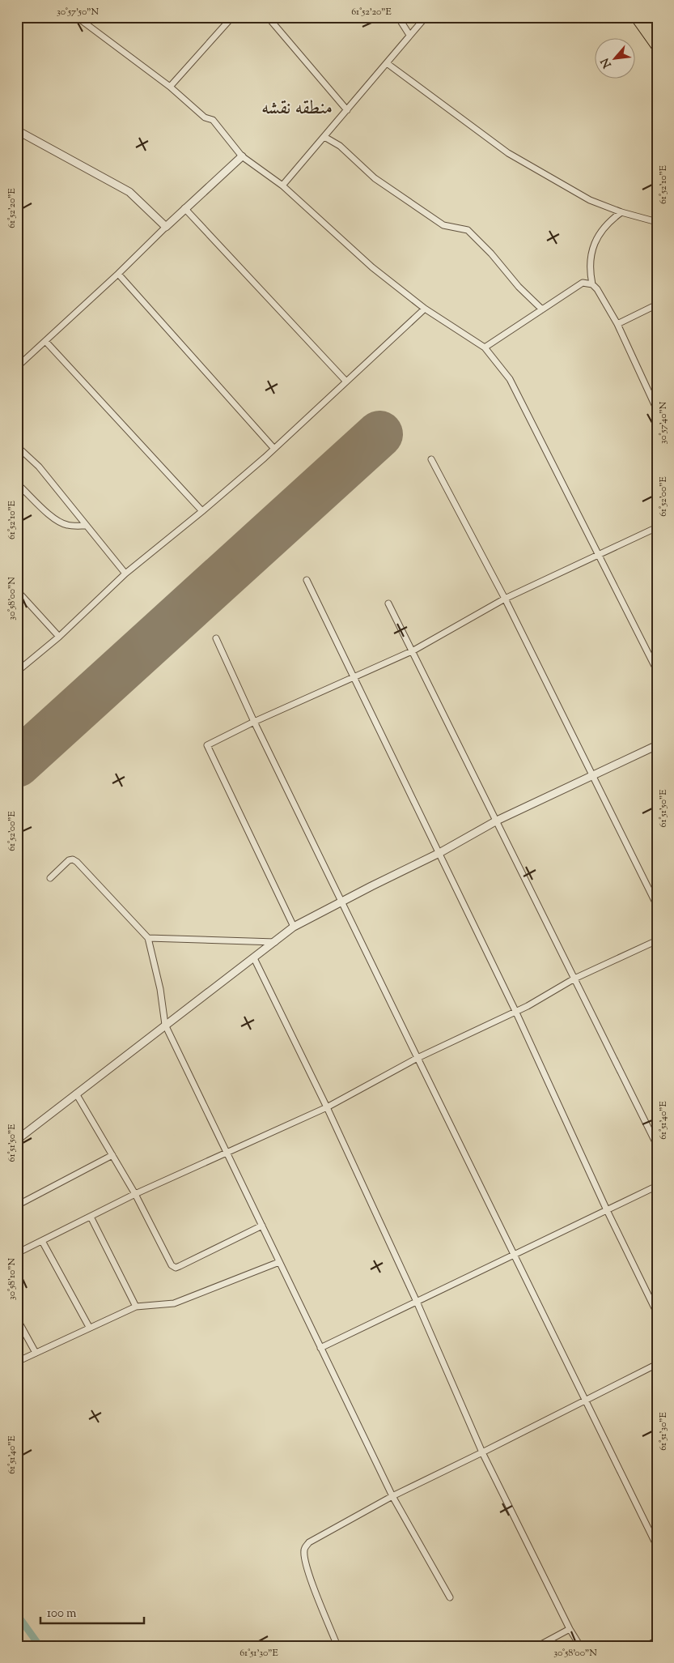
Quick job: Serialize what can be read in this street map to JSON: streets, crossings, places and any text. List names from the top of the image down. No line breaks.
{"districts":["منطقه نقشه"],"scale_bar":"100 m","north":"bottom left","coordinates":["30°57'50\"N","61°52'20\"E","61°52'10\"E","30°57'40\"N","61°52'00\"E","30°58'00\"N","61°51'50\"E","61°51'40\"E","30°58'10\"N","61°51'30\"E"]}
